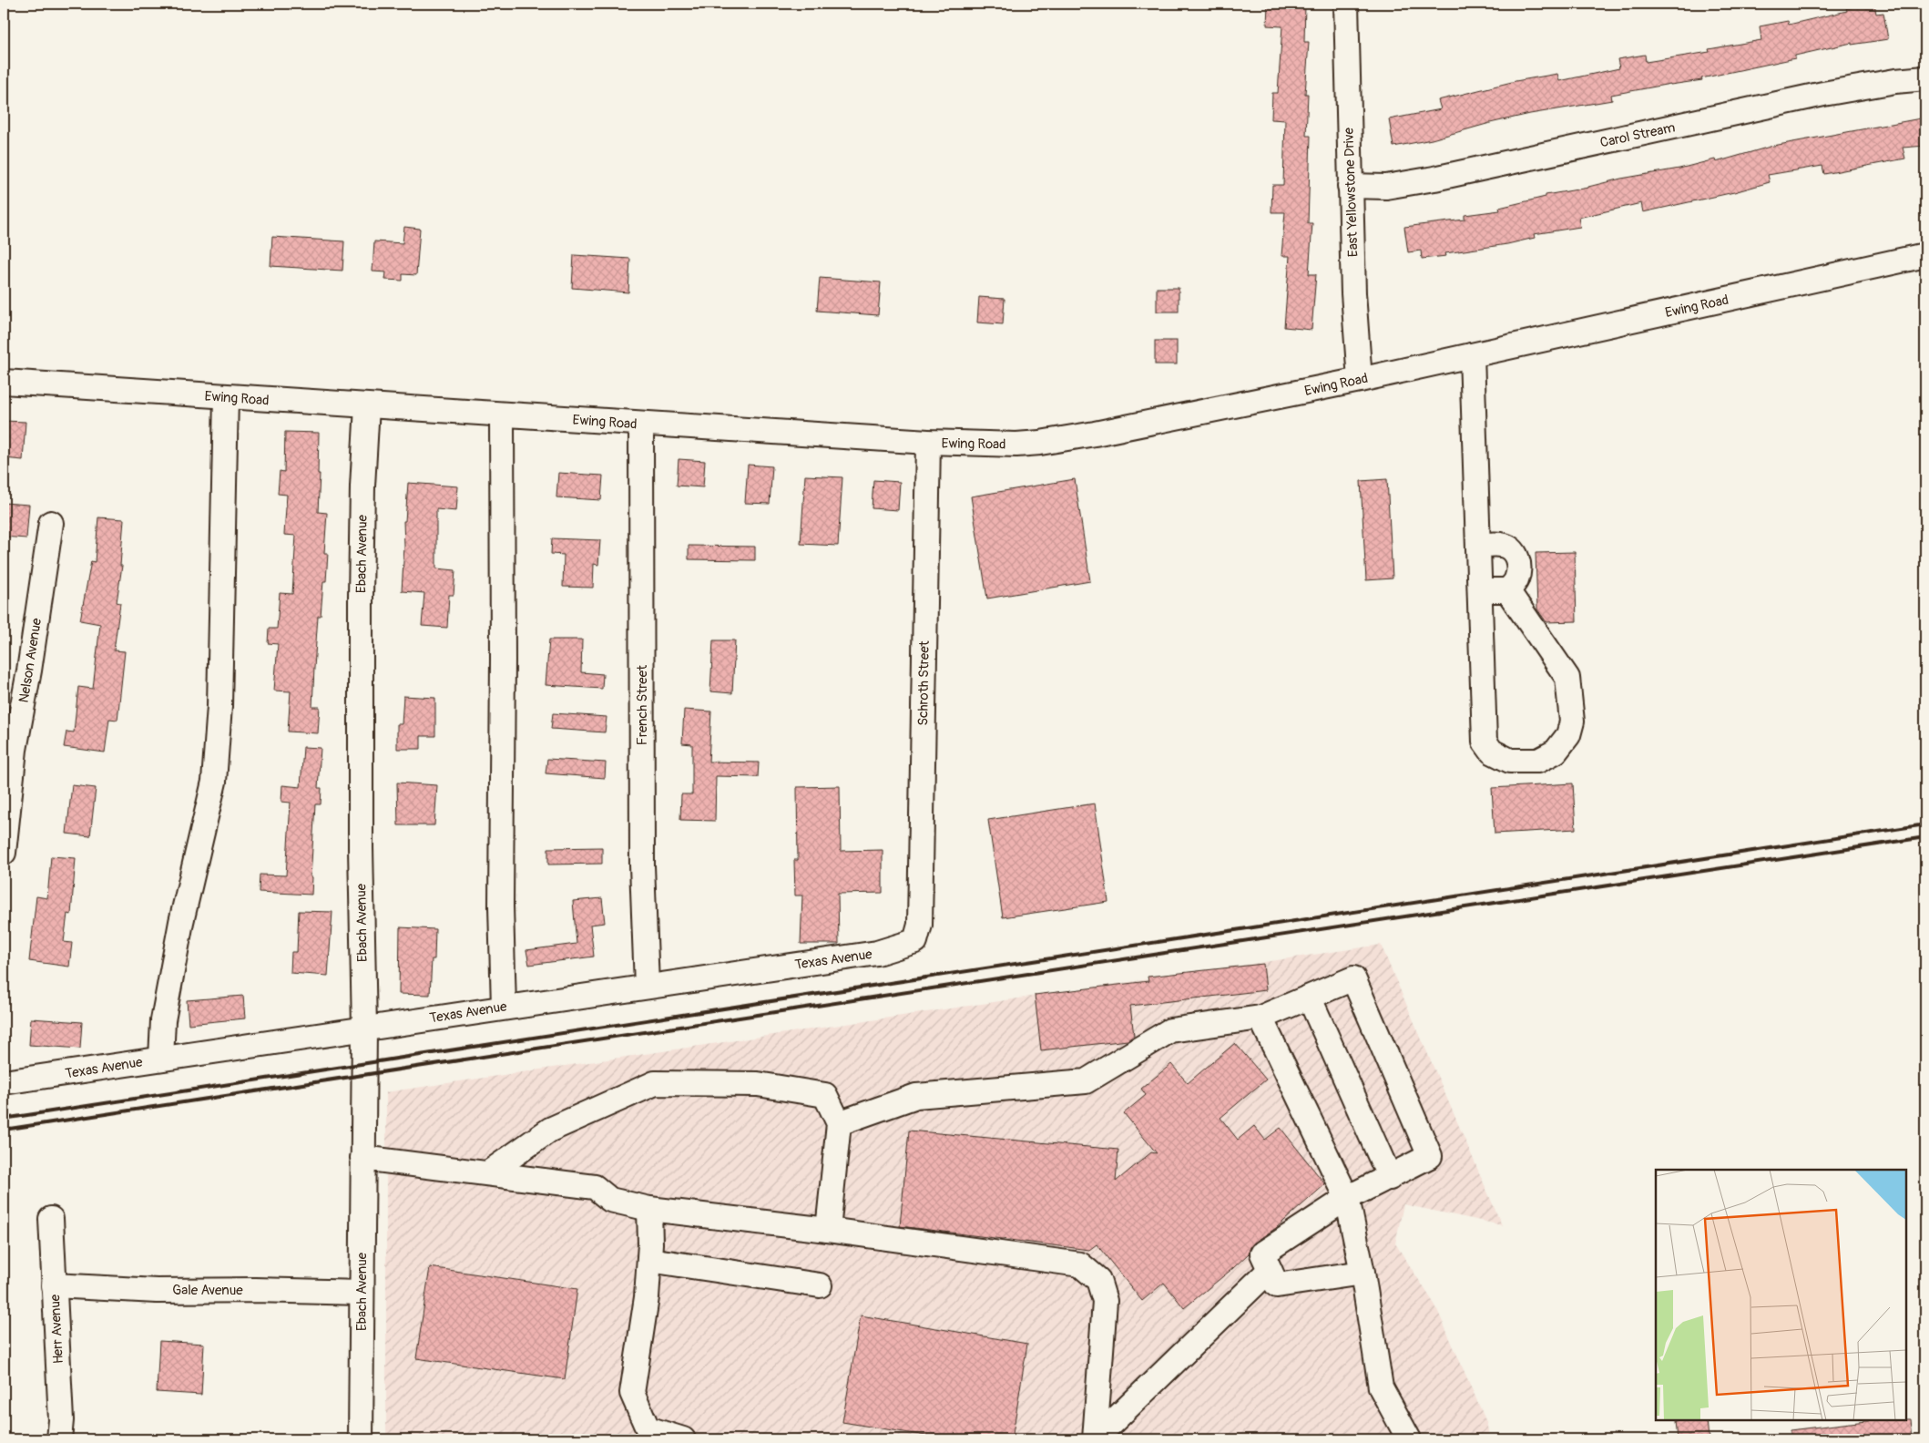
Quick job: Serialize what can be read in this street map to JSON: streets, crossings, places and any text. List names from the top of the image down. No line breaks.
{"streets":{"street":["Carol Stream","East Yellowstone Drive","Ewing Road","Ebach Avenue","Nelson Avenue","Schroth Street","French Street","Texas Avenue","Gale Avenue","Herr Avenue"]},"crossings":[["Carol Stream","East Yellowstone Drive"],["East Yellowstone Drive","Ewing Road"],["Ewing Road","Ebach Avenue"],["Ewing Road","Schroth Street"],["Ewing Road","French Street"],["Ebach Avenue","Texas Avenue"],["Ebach Avenue","Gale Avenue"],["Schroth Street","Texas Avenue"],["French Street","Texas Avenue"],["Gale Avenue","Herr Avenue"]]}
